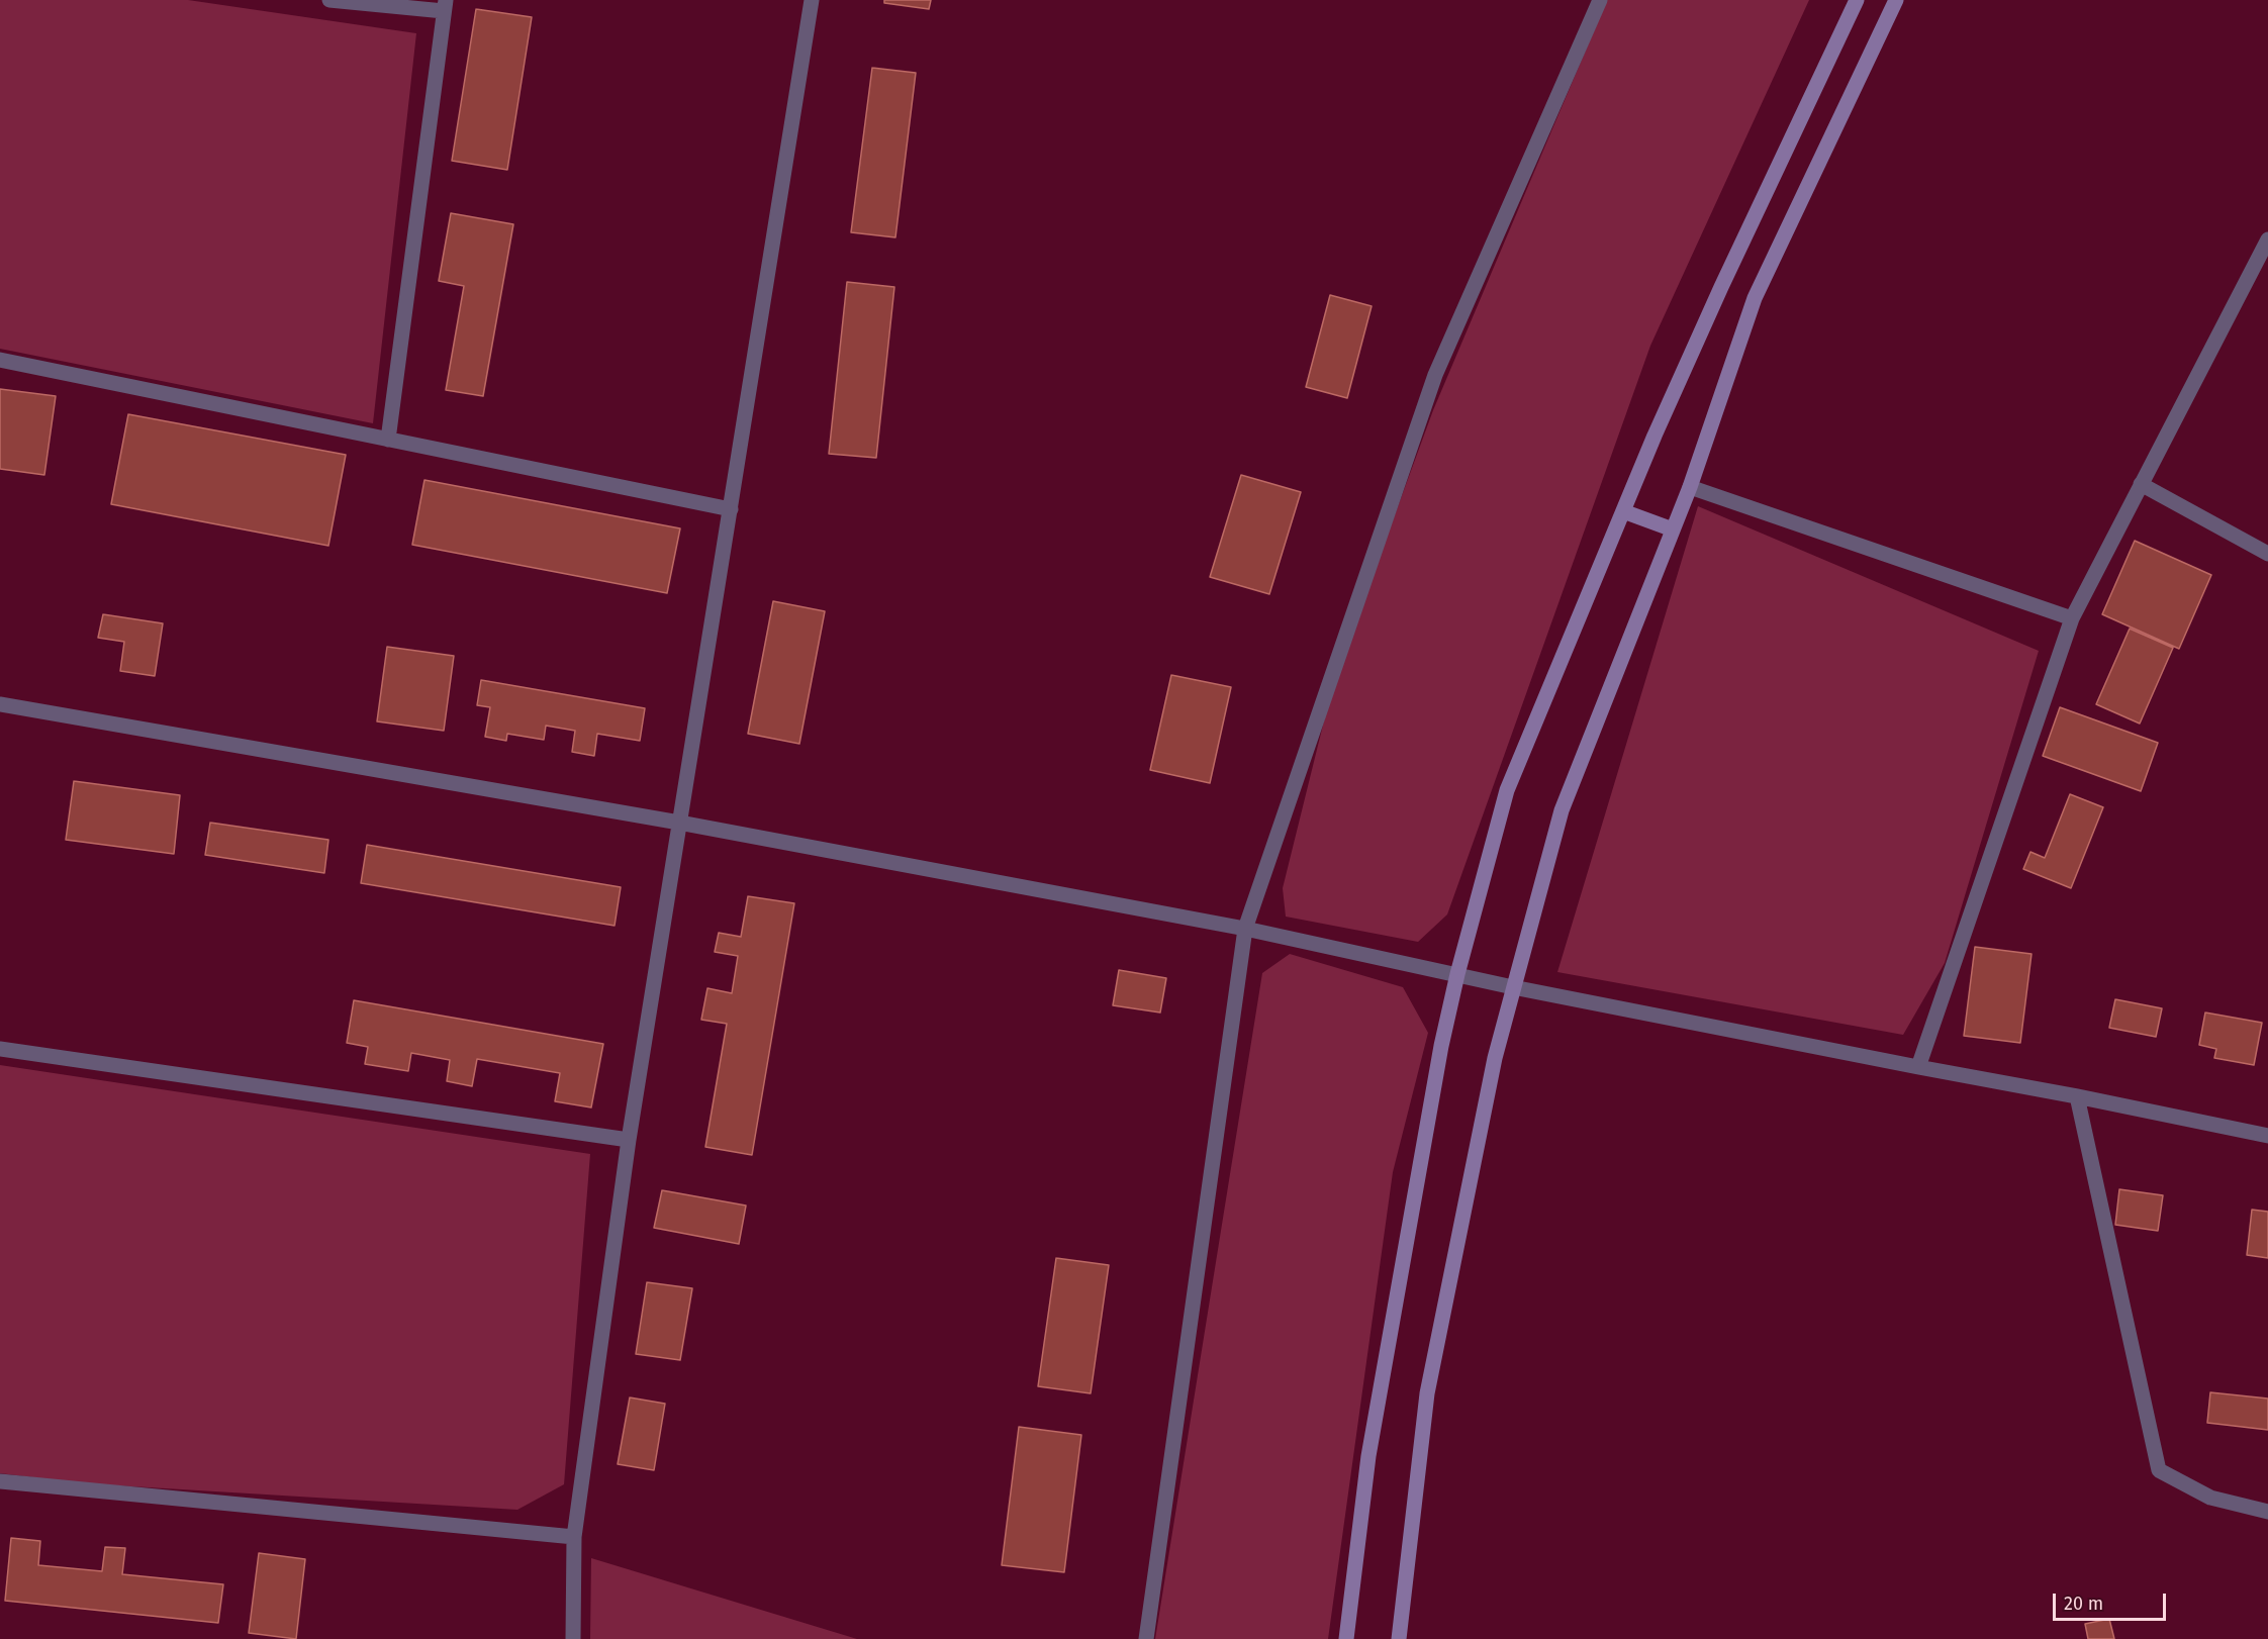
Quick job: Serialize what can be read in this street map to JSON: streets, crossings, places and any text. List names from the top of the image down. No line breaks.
{"scale_bar":"20 m"}
